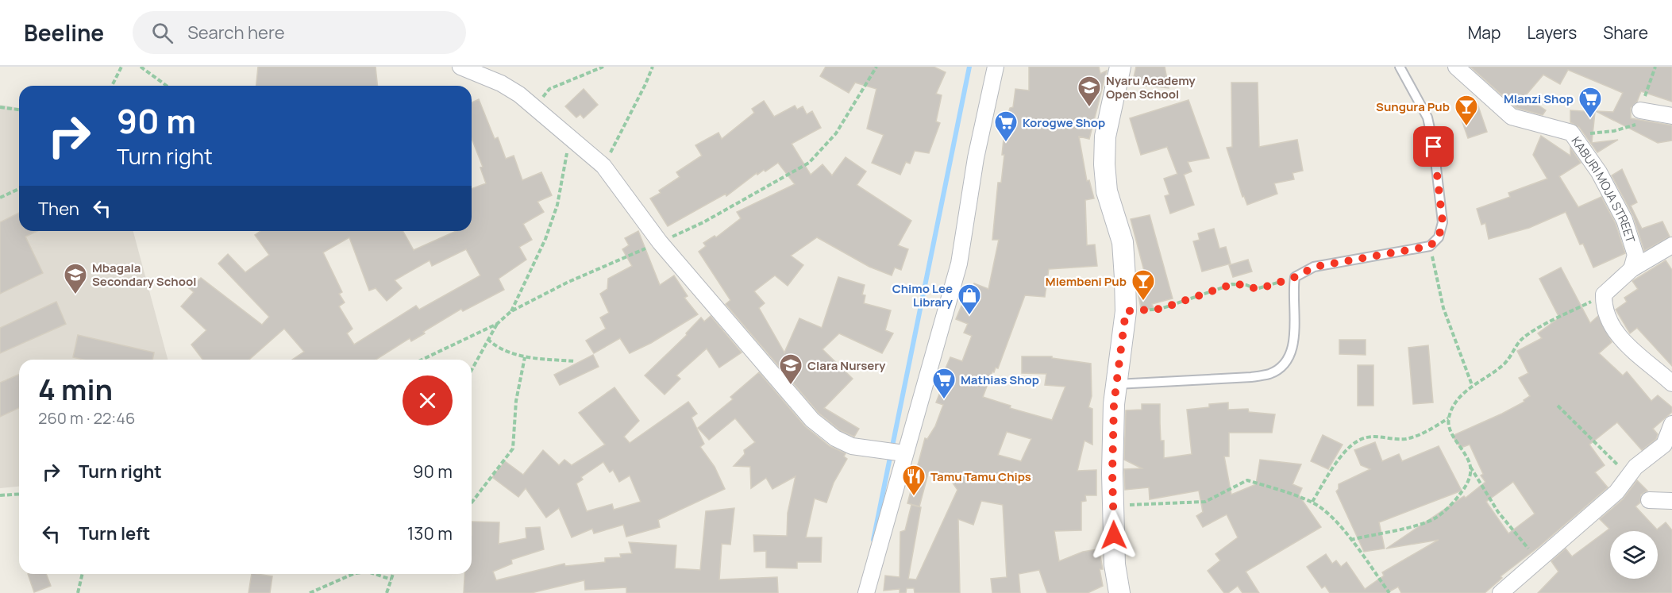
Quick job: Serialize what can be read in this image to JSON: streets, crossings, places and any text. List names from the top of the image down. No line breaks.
{"streets":{"street":["KABURI MOJA STREET"]},"places":{"school or university":["Nyaru Academy Open School","Mbagala Secondary School","Clara Nursery"],"supermarket":["Mlanzi Shop","Korogwe Shop","Mathias Shop"],"bar":["Sungura Pub","Miembeni Pub"],"shop":["Chimo Lee Library"],"restaurant":["Tamu Tamu Chips"]},"page":{"header":"Beeline","search":"Search here","nav":["Map","Layers","Share"],"turn":["90 m","Turn right"],"then":"Then","heading":["4 min","260 m · 22:46"],"list":[{"name":"Turn right","value":"90 m"},{"name":"Turn left","value":"130 m"}]}}
